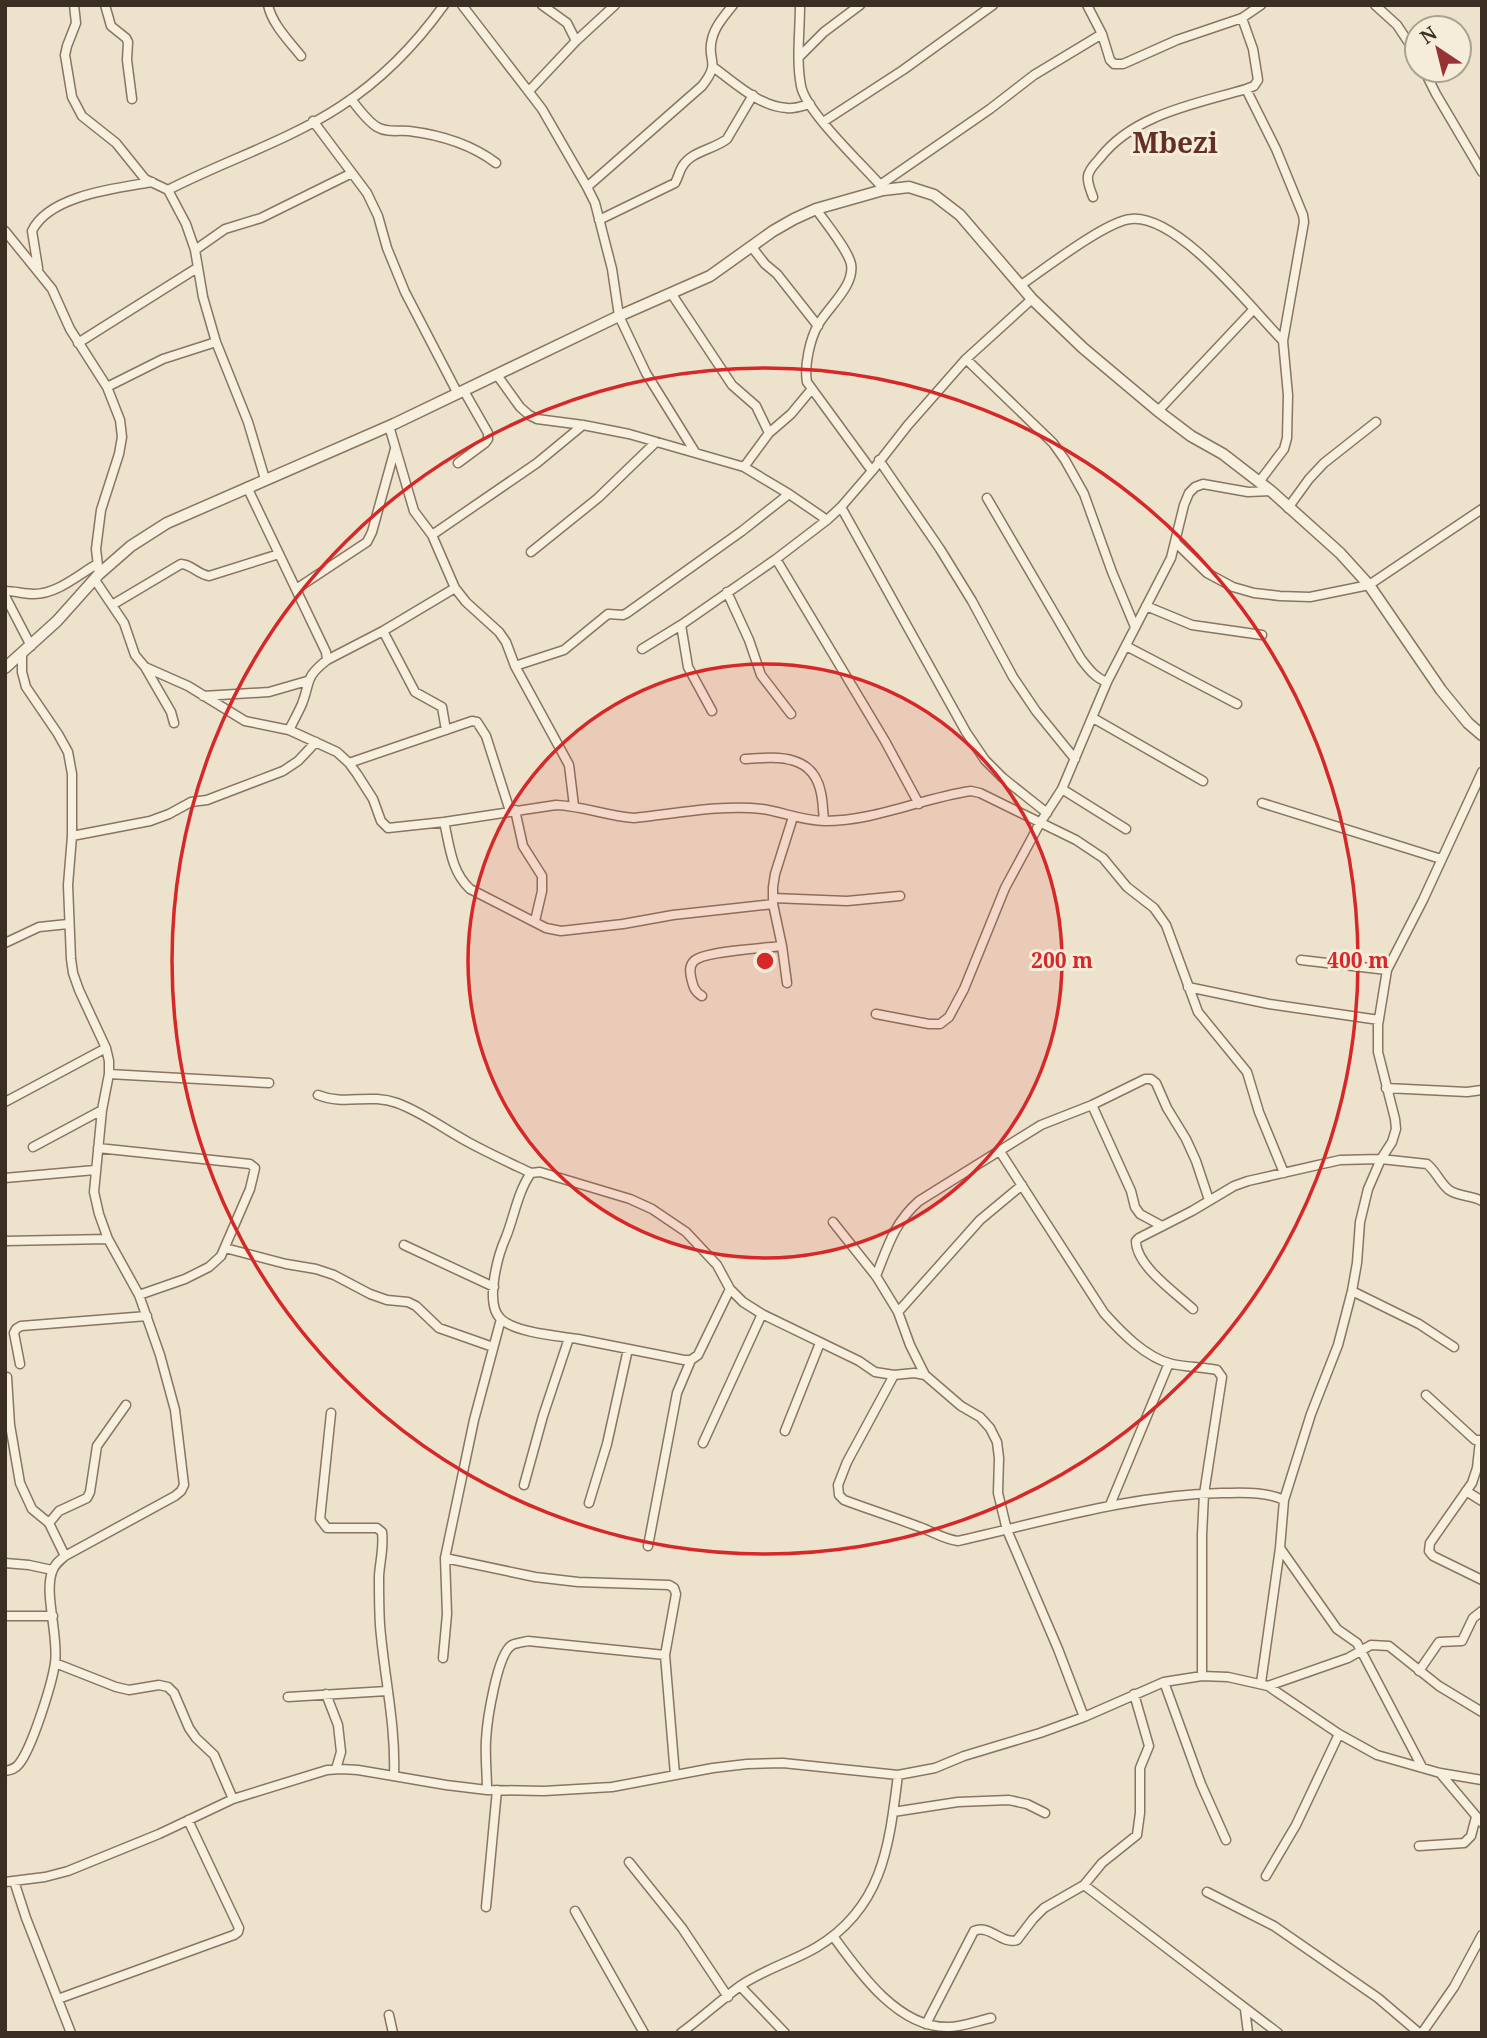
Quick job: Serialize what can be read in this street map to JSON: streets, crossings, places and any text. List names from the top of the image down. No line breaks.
{"districts":["Mbezi"],"north":"top left","rings":["200 m","400 m"]}
